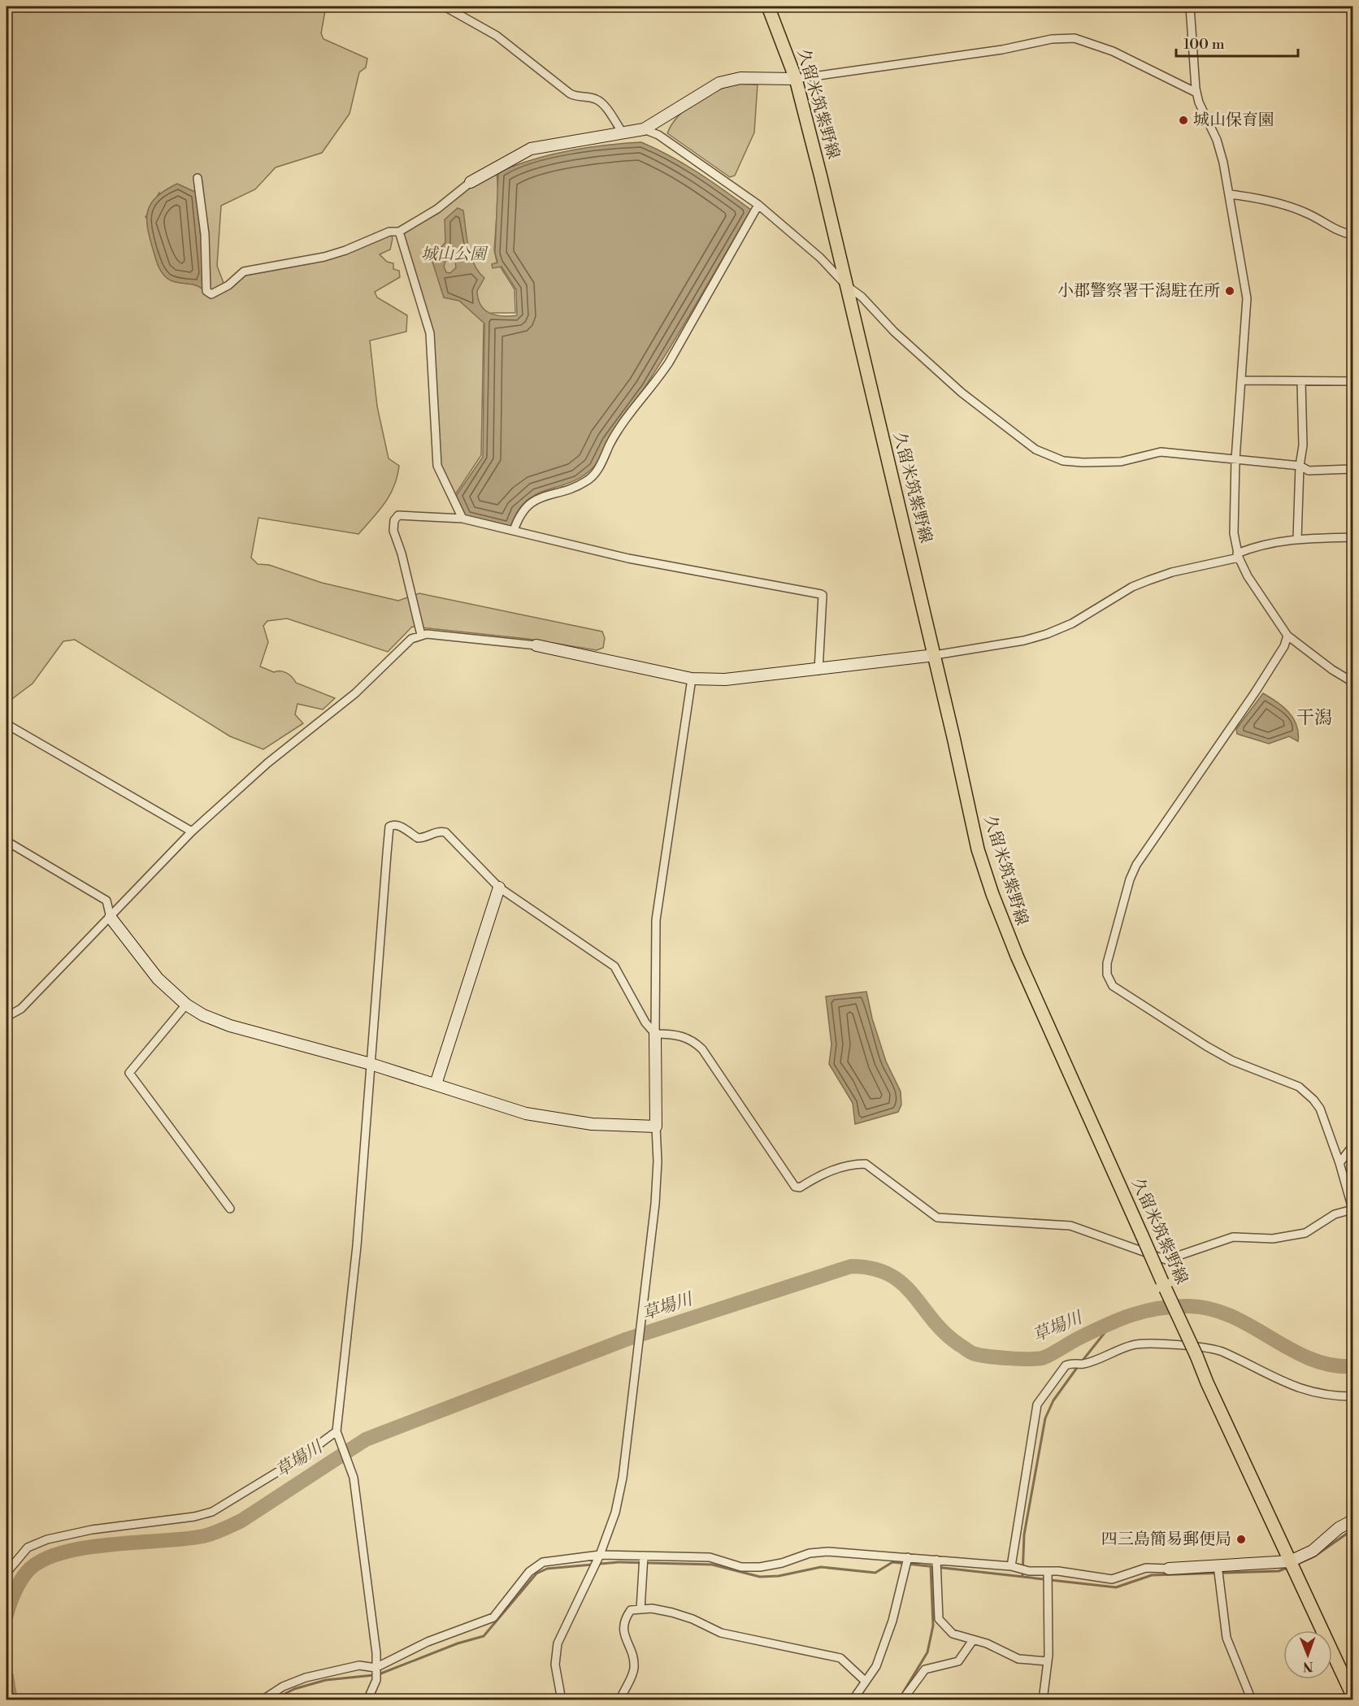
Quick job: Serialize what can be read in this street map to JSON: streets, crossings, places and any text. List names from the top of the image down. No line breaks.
{"streets":{"main road":["久留米筑紫野線"]},"districts":["干潟"],"water":["草場川"],"parks":["城山公園"],"places":["城山保育園","小郡警察署干潟駐在所","四三島簡易郵便局"],"scale_bar":"100 m","north":"bottom"}
